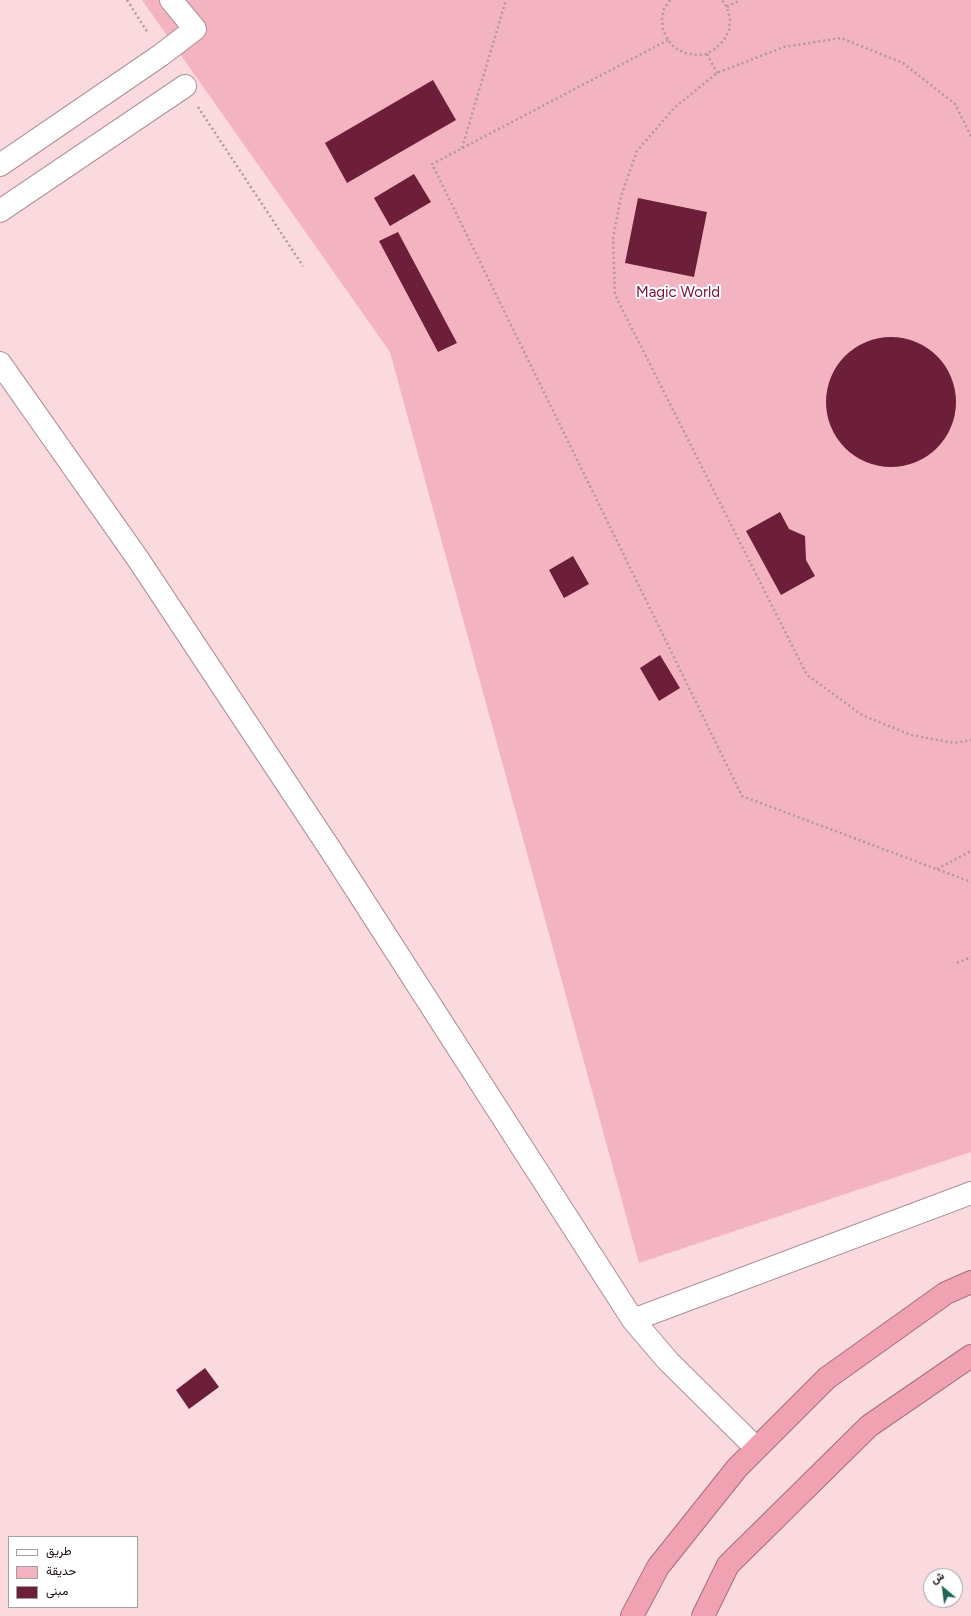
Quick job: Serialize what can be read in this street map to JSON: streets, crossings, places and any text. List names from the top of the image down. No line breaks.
{"parks":["Magic World"],"legend":["طريق","حديقة","مبنى"],"north":"top left"}
